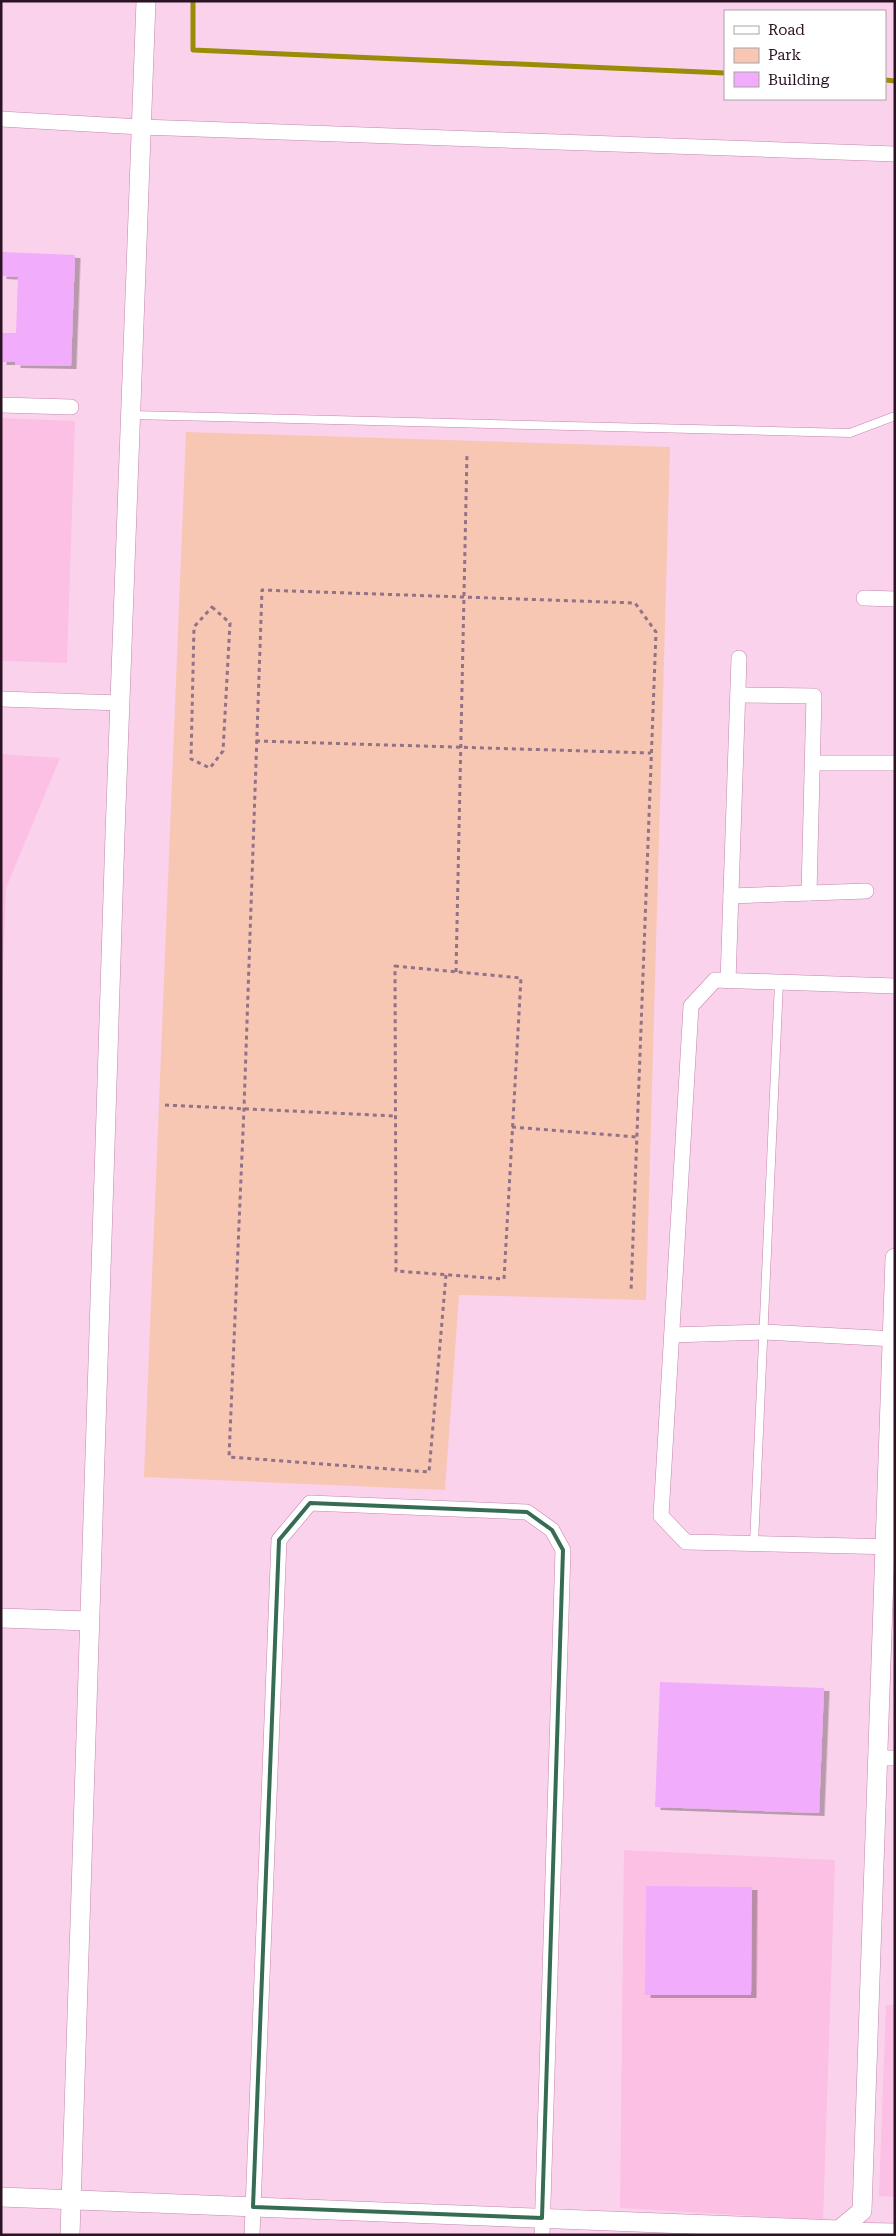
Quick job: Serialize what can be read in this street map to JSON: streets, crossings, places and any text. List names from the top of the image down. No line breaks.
{"legend":["Road","Park","Building"]}
